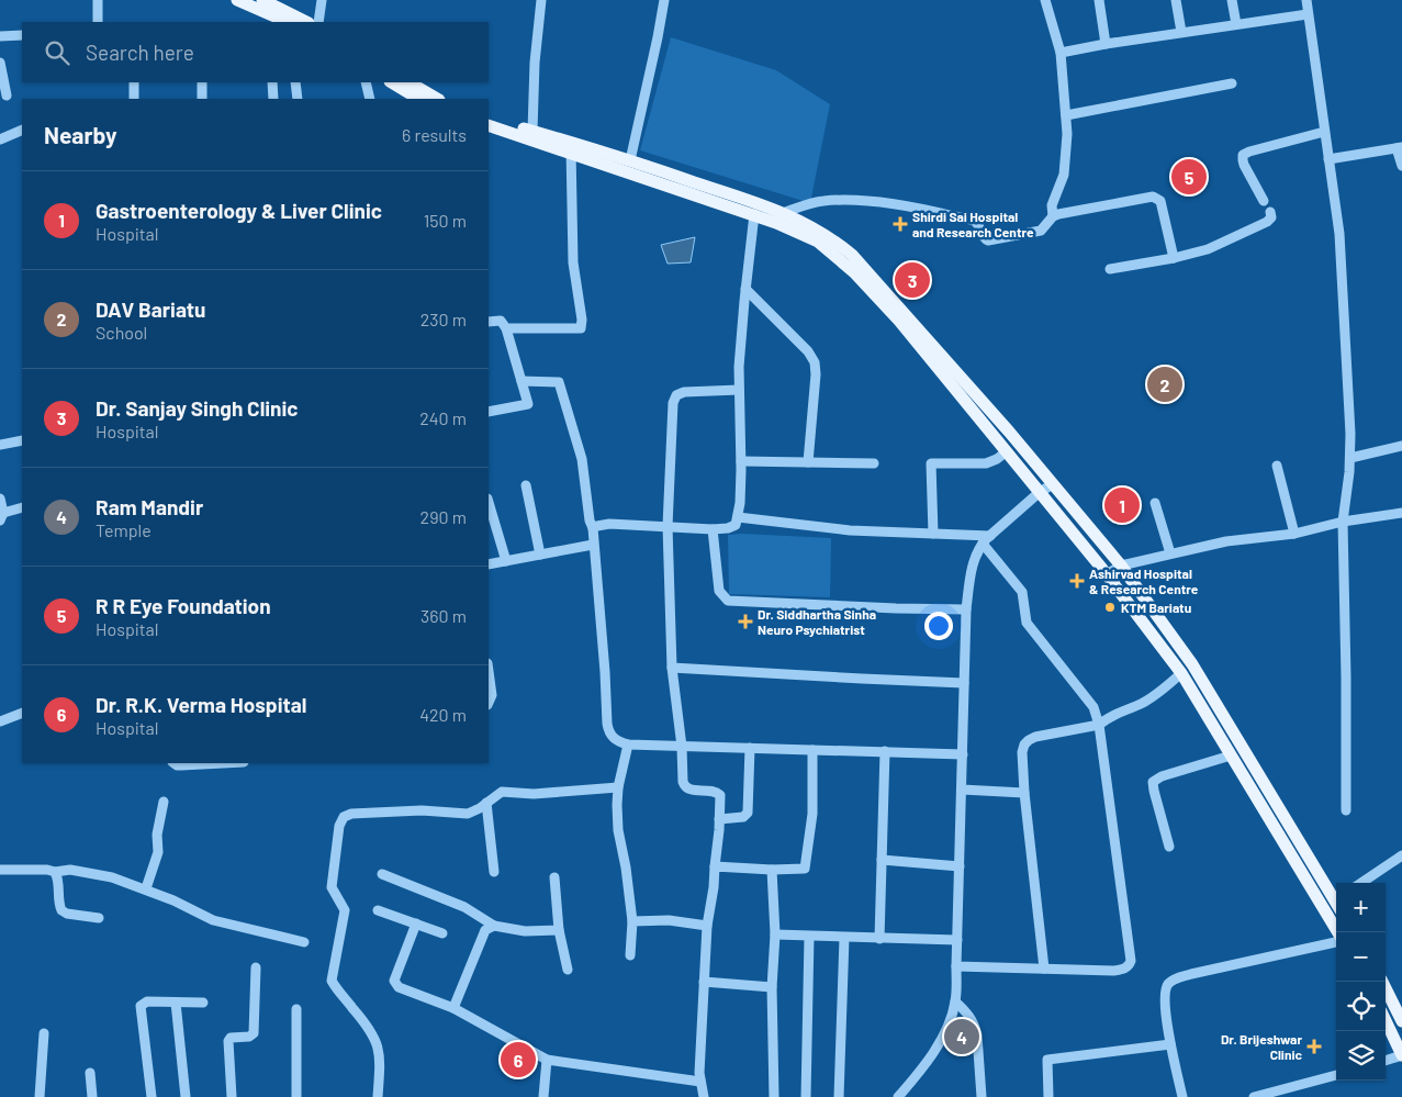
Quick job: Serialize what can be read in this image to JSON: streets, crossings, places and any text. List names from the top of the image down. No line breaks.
{"places":{"health":["Shirdi Sai Hospital and Research Centre","Ashirvad Hospital & Research Centre","Dr. Siddhartha Sinha Neuro Psychiatrist","Dr. Brijeshwar Clinic"],"other":["KTM Bariatu"]},"page":{"search":"Search here","heading":["Nearby","6 results"],"pins":["5","3","2","1","4","6"],"list":[{"mark":"1","name":"Gastroenterology & Liver Clinic","note":"Hospital","value":"150 m"},{"mark":"2","name":"DAV Bariatu","note":"School","value":"230 m"},{"mark":"3","name":"Dr. Sanjay Singh Clinic","note":"Hospital","value":"240 m"},{"mark":"4","name":"Ram Mandir","note":"Temple","value":"290 m"},{"mark":"5","name":"R R Eye Foundation","note":"Hospital","value":"360 m"},{"mark":"6","name":"Dr. R.K. Verma Hospital","note":"Hospital","value":"420 m"}],"map_buttons":["+","−"]}}
